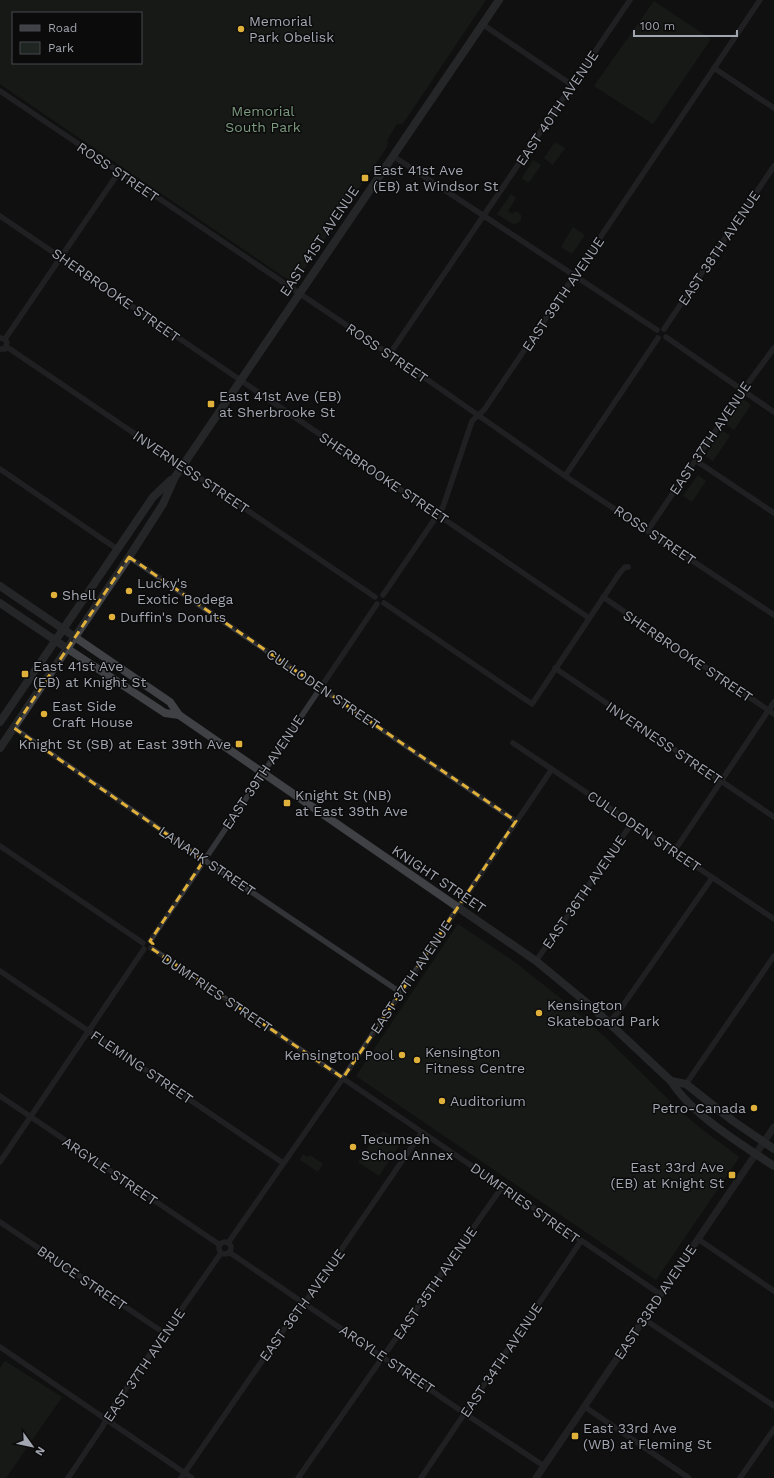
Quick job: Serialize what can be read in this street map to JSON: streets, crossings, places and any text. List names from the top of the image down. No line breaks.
{"streets":{"main road":["EAST 41ST AVENUE","KNIGHT STREET"],"street":["EAST 40TH AVENUE","ROSS STREET","EAST 38TH AVENUE","EAST 39TH AVENUE","SHERBROOKE STREET","EAST 37TH AVENUE","INVERNESS STREET","CULLODEN STREET","LANARK STREET","EAST 36TH AVENUE","DUMFRIES STREET","FLEMING STREET","ARGYLE STREET","BRUCE STREET","EAST 35TH AVENUE","EAST 33RD AVENUE","EAST 34TH AVENUE"]},"crossings":[["EAST 40TH AVENUE","ROSS STREET"],["ROSS STREET","EAST 41ST AVENUE"],["ROSS STREET","EAST 39TH AVENUE"],["ROSS STREET","EAST 37TH AVENUE"],["EAST 41ST AVENUE","SHERBROOKE STREET"],["EAST 41ST AVENUE","INVERNESS STREET"],["EAST 41ST AVENUE","CULLODEN STREET"],["EAST 41ST AVENUE","LANARK STREET"],["EAST 41ST AVENUE","KNIGHT STREET"],["EAST 39TH AVENUE","SHERBROOKE STREET"],["EAST 39TH AVENUE","INVERNESS STREET"],["EAST 39TH AVENUE","CULLODEN STREET"],["EAST 39TH AVENUE","LANARK STREET"],["EAST 39TH AVENUE","KNIGHT STREET"],["EAST 39TH AVENUE","DUMFRIES STREET"],["EAST 37TH AVENUE","CULLODEN STREET"],["EAST 37TH AVENUE","LANARK STREET"],["EAST 37TH AVENUE","KNIGHT STREET"],["EAST 37TH AVENUE","DUMFRIES STREET"],["EAST 37TH AVENUE","FLEMING STREET"],["EAST 37TH AVENUE","ARGYLE STREET"],["EAST 37TH AVENUE","BRUCE STREET"],["CULLODEN STREET","EAST 36TH AVENUE"],["KNIGHT STREET","EAST 36TH AVENUE"],["KNIGHT STREET","EAST 33RD AVENUE"],["EAST 36TH AVENUE","DUMFRIES STREET"],["EAST 36TH AVENUE","ARGYLE STREET"],["DUMFRIES STREET","EAST 35TH AVENUE"],["DUMFRIES STREET","EAST 33RD AVENUE"],["DUMFRIES STREET","EAST 34TH AVENUE"],["ARGYLE STREET","EAST 35TH AVENUE"],["ARGYLE STREET","EAST 33RD AVENUE"],["ARGYLE STREET","EAST 34TH AVENUE"]],"parks":["Memorial South Park"],"places":{"other":["Memorial Park Obelisk","Lucky's Exotic Bodega","Shell","Duffin's Donuts","East Side Craft House","Kensington Skateboard Park","Kensington Pool","Kensington Fitness Centre","Auditorium","Petro-Canada","Tecumseh School Annex"],"transit":["East 41st Ave (EB) at Windsor St","East 41st Ave (EB) at Sherbrooke St","East 41st Ave (EB) at Knight St","Knight St (SB) at East 39th Ave","Knight St (NB) at East 39th Ave","East 33rd Ave (EB) at Knight St","East 33rd Ave (WB) at Fleming St"]},"legend":["Road","Park"],"scale_bar":"100 m","north":"bottom right"}
